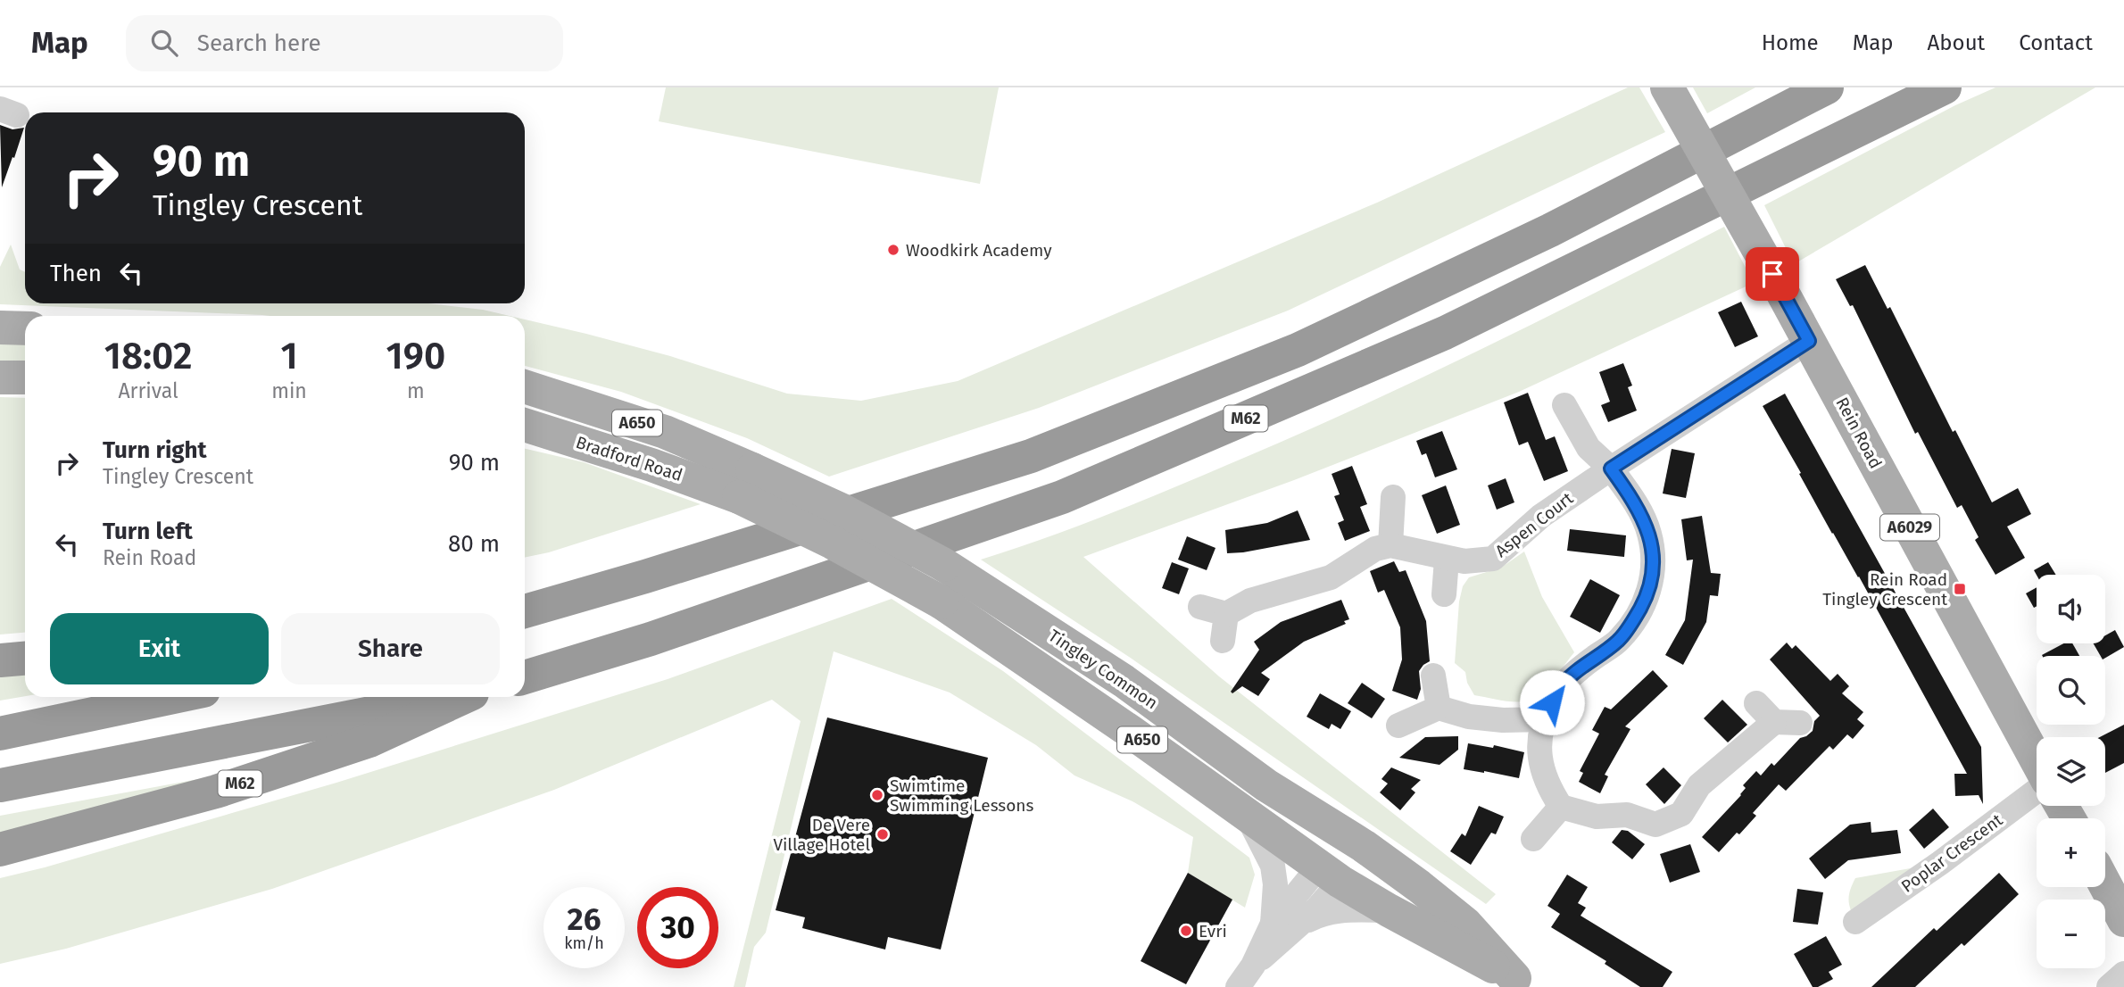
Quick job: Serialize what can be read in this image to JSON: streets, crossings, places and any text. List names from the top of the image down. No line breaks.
{"streets":{"highway":["M62"],"main road":["A650","Rein Road","Bradford Road","A6029","Tingley Common"],"street":["Aspen Court","Poplar Crescent"]},"crossings":[["Rein Road","Aspen Court"],["Bradford Road","Tingley Common"]],"places":{"other":["Woodkirk Academy","Swimtime Swimming Lessons","De Vere Village Hotel","Evri"],"transit":["Rein Road Tingley Crescent"]},"page":{"header":"Map","search":"Search here","nav":["Home","Map","About","Contact"],"turn":["90 m","Tingley Crescent"],"then":"Then","eta":["18:02","Arrival","1","min","190","m"],"list":[{"name":"Turn right","note":"Tingley Crescent","value":"90 m"},{"name":"Turn left","note":"Rein Road","value":"80 m"}],"map_buttons":["+","−"],"buttons":["Exit","Share"],"speed":"26 km/h","limit":"30"}}
